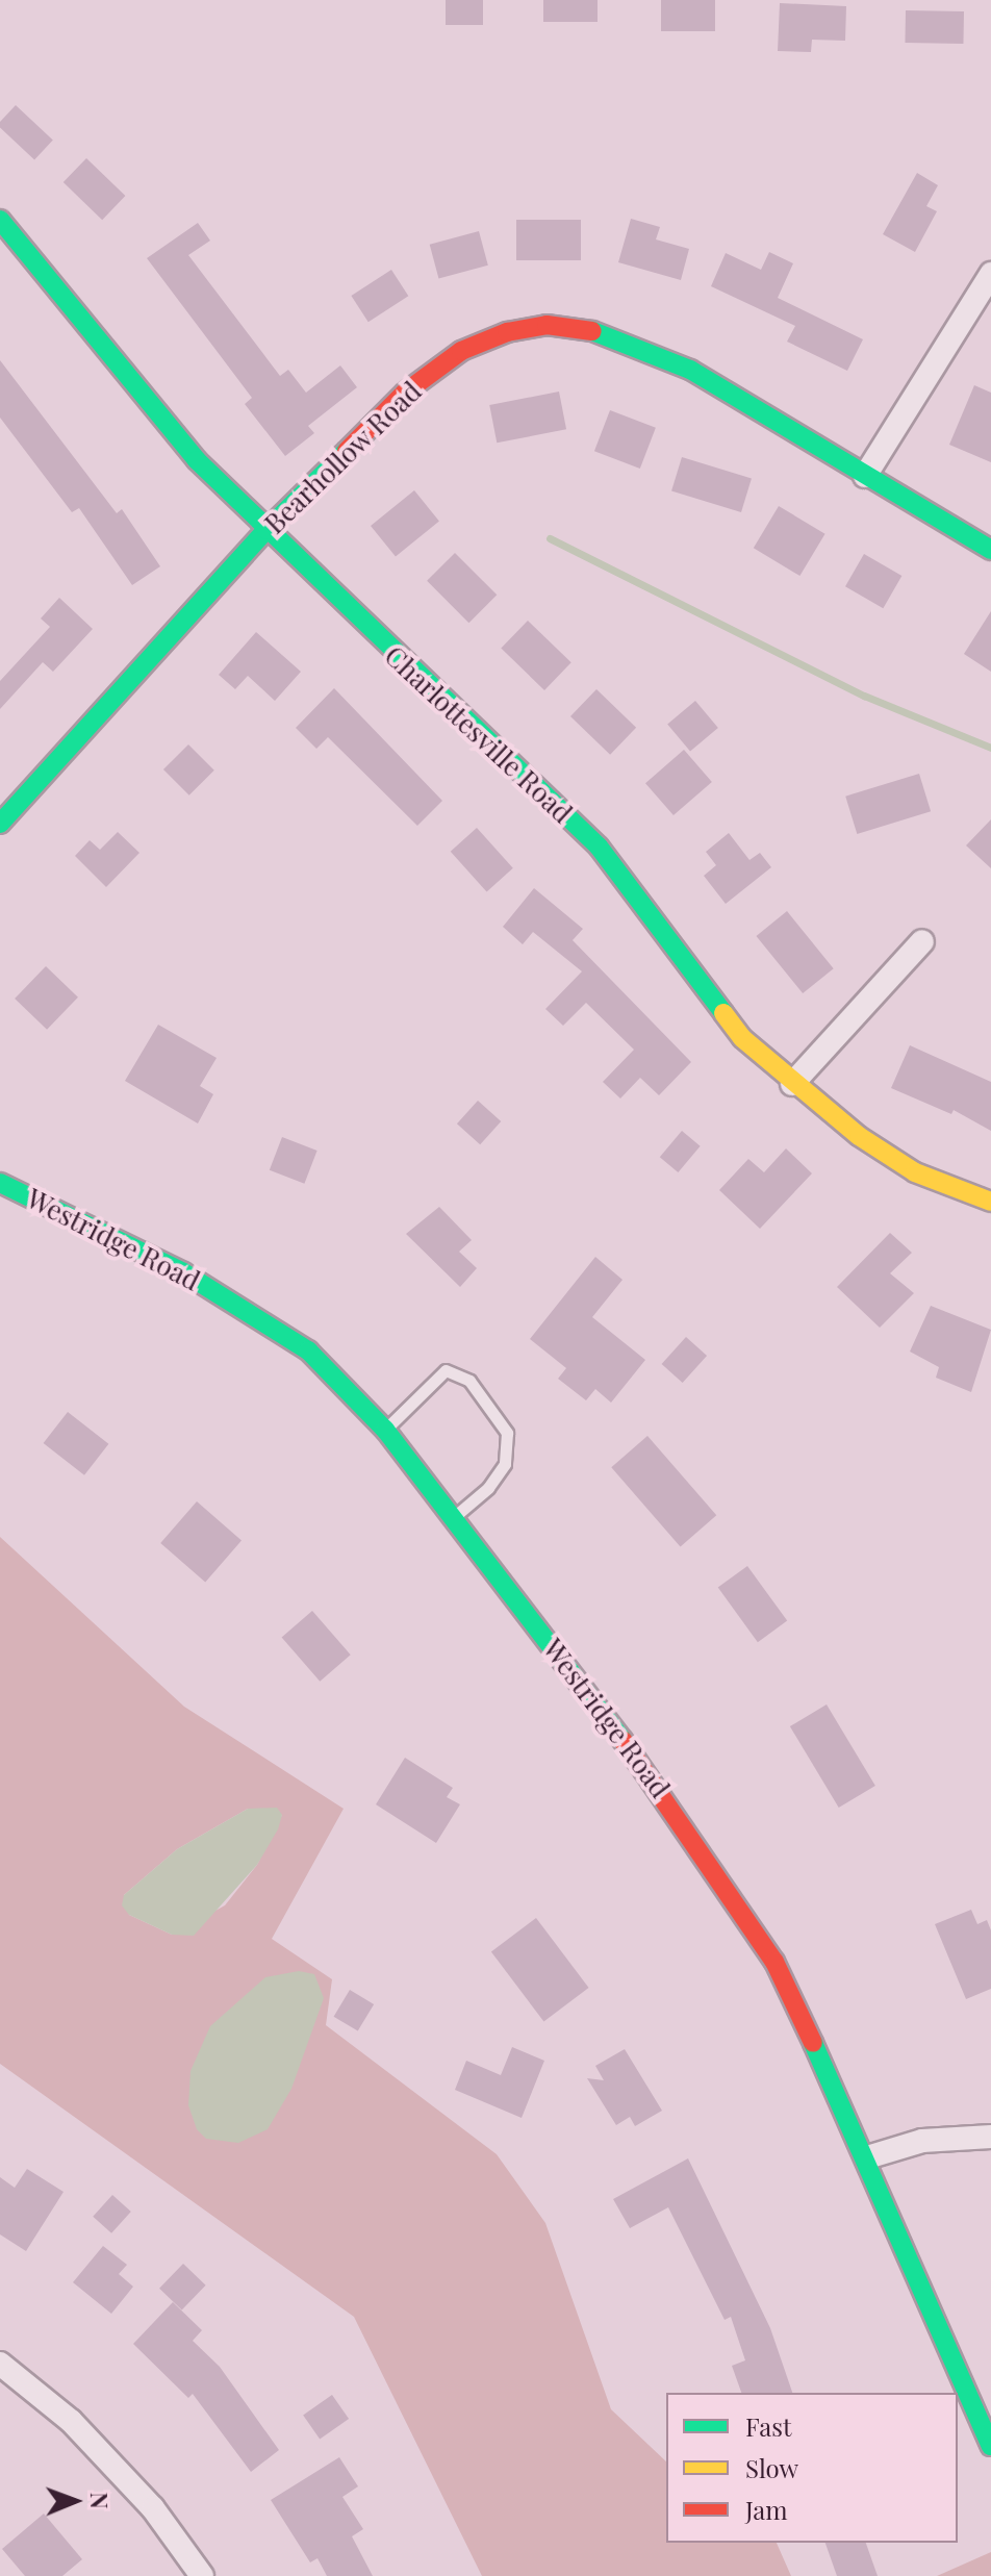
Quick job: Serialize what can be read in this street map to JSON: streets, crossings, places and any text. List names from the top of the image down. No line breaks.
{"streets":{"street":["Bearhollow Road","Charlottesville Road","Westridge Road"]},"crossings":[["Bearhollow Road","Charlottesville Road"]],"legend":["Fast","Slow","Jam"],"north":"right"}
